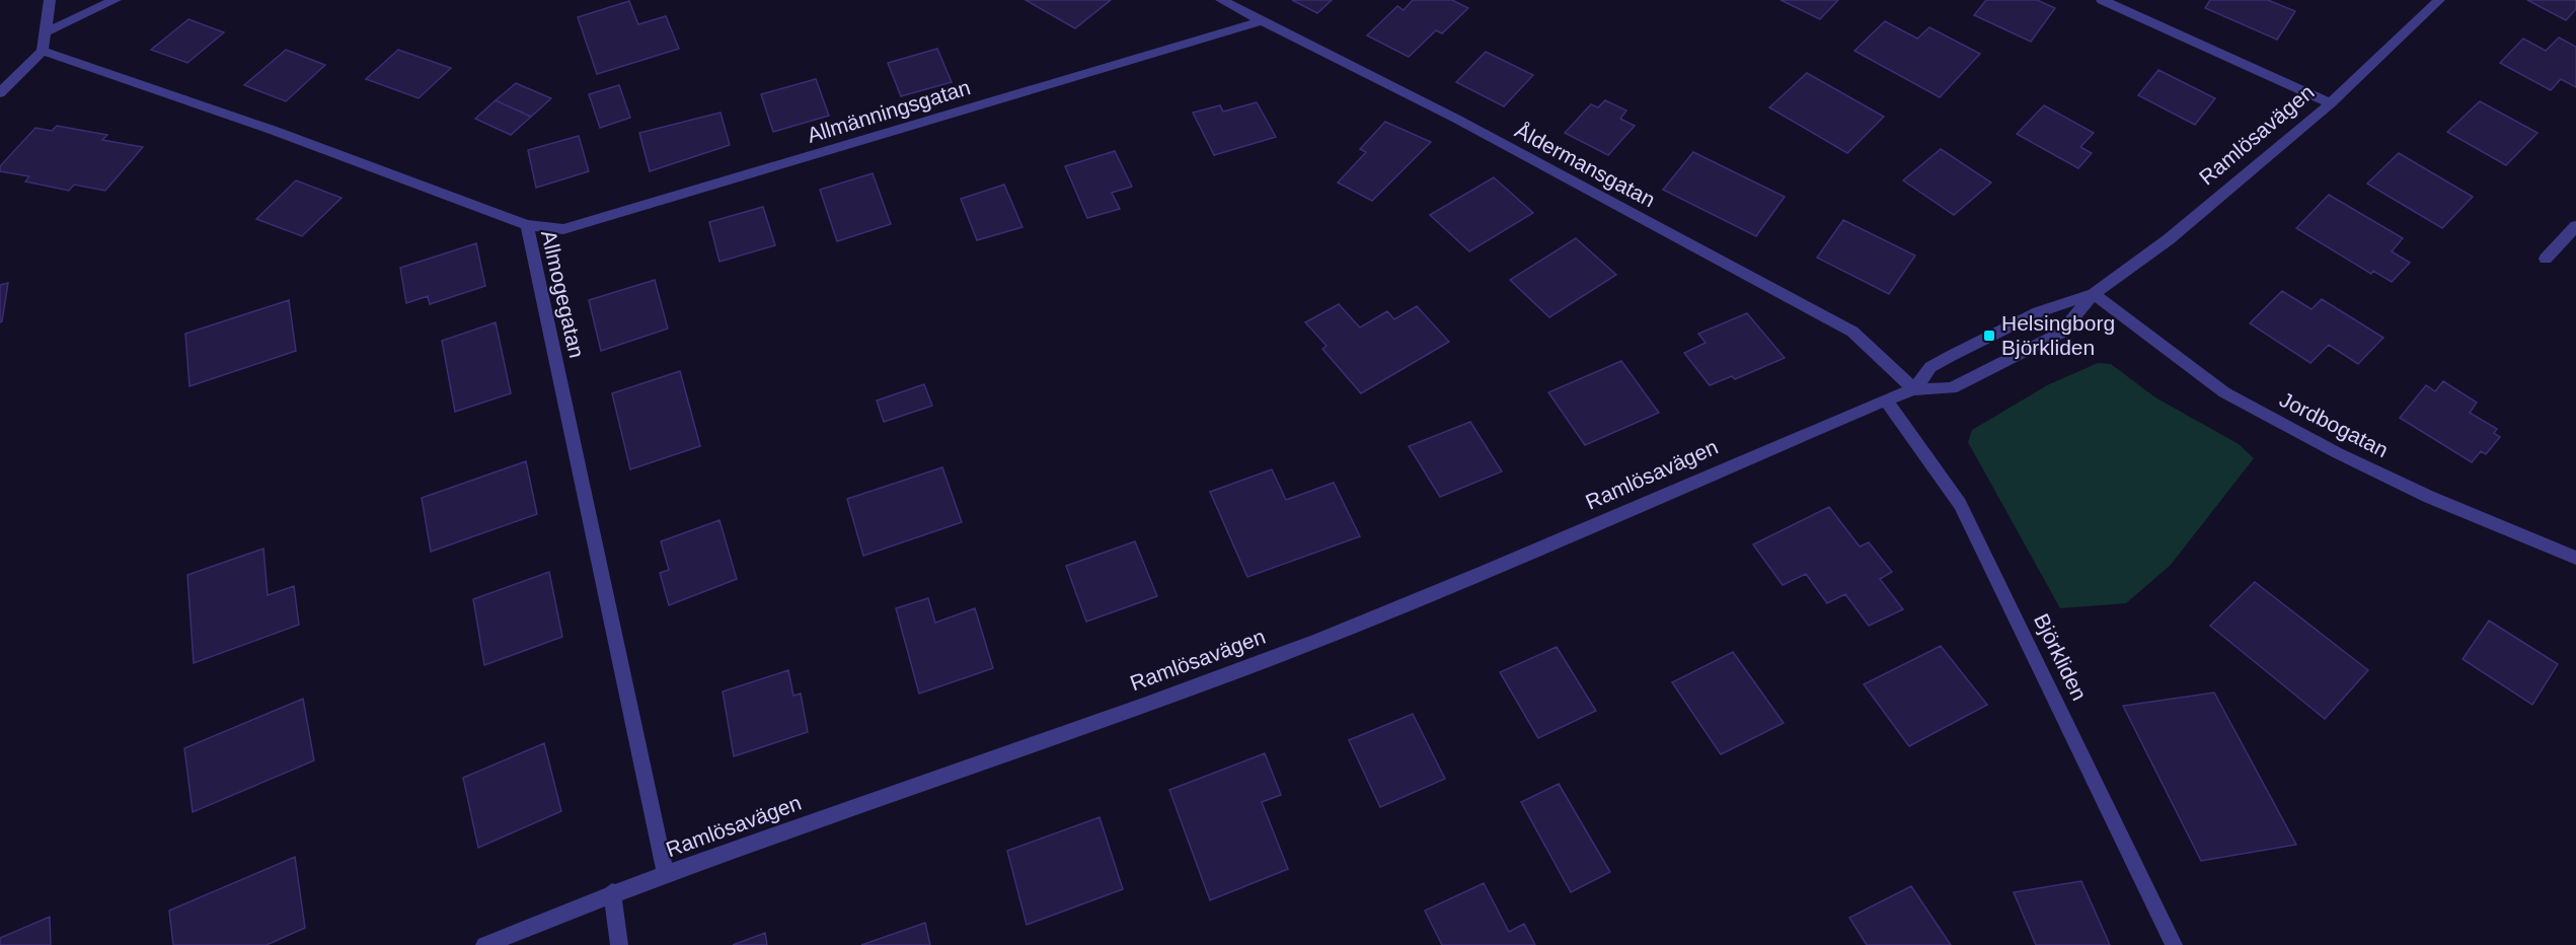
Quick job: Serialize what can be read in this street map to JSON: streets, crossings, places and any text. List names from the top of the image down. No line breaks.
{"streets":{"street":["Allmänningsgatan","Ramlösavägen","Åldermansgatan","Allmogegatan","Jordbogatan","Björkliden"]},"crossings":[["Allmänningsgatan","Åldermansgatan"],["Allmänningsgatan","Allmogegatan"],["Ramlösavägen","Åldermansgatan"],["Ramlösavägen","Allmogegatan"],["Ramlösavägen","Jordbogatan"],["Ramlösavägen","Björkliden"]],"places":{"transit":["Helsingborg Björkliden"]}}
